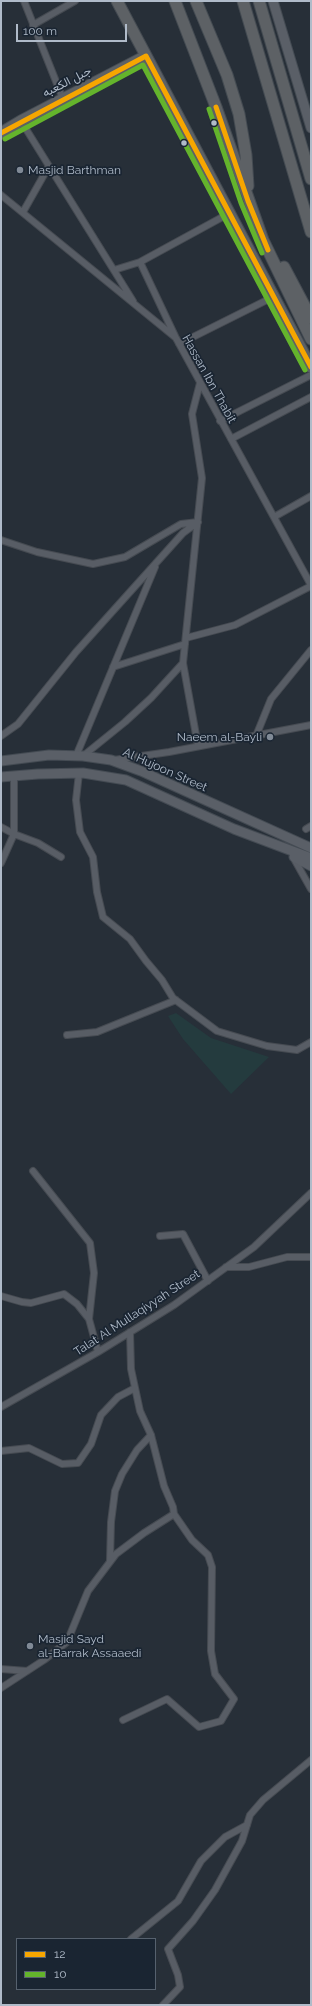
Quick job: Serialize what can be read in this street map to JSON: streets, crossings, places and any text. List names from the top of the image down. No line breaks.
{"streets":{"highway":["جبل الكعبه"],"main road":["Al Hujoon Street"],"street":["Hassan Ibn Thabit","Talat Al Mullaqiyyah Street"]},"places":["Masjid Barthman","Naeem al-Bayli","Masjid Sayd al-Barrak Assaaedi"],"lines":["transit line 12","transit line 10"],"legend":["12","10"],"scale_bar":"100 m"}
